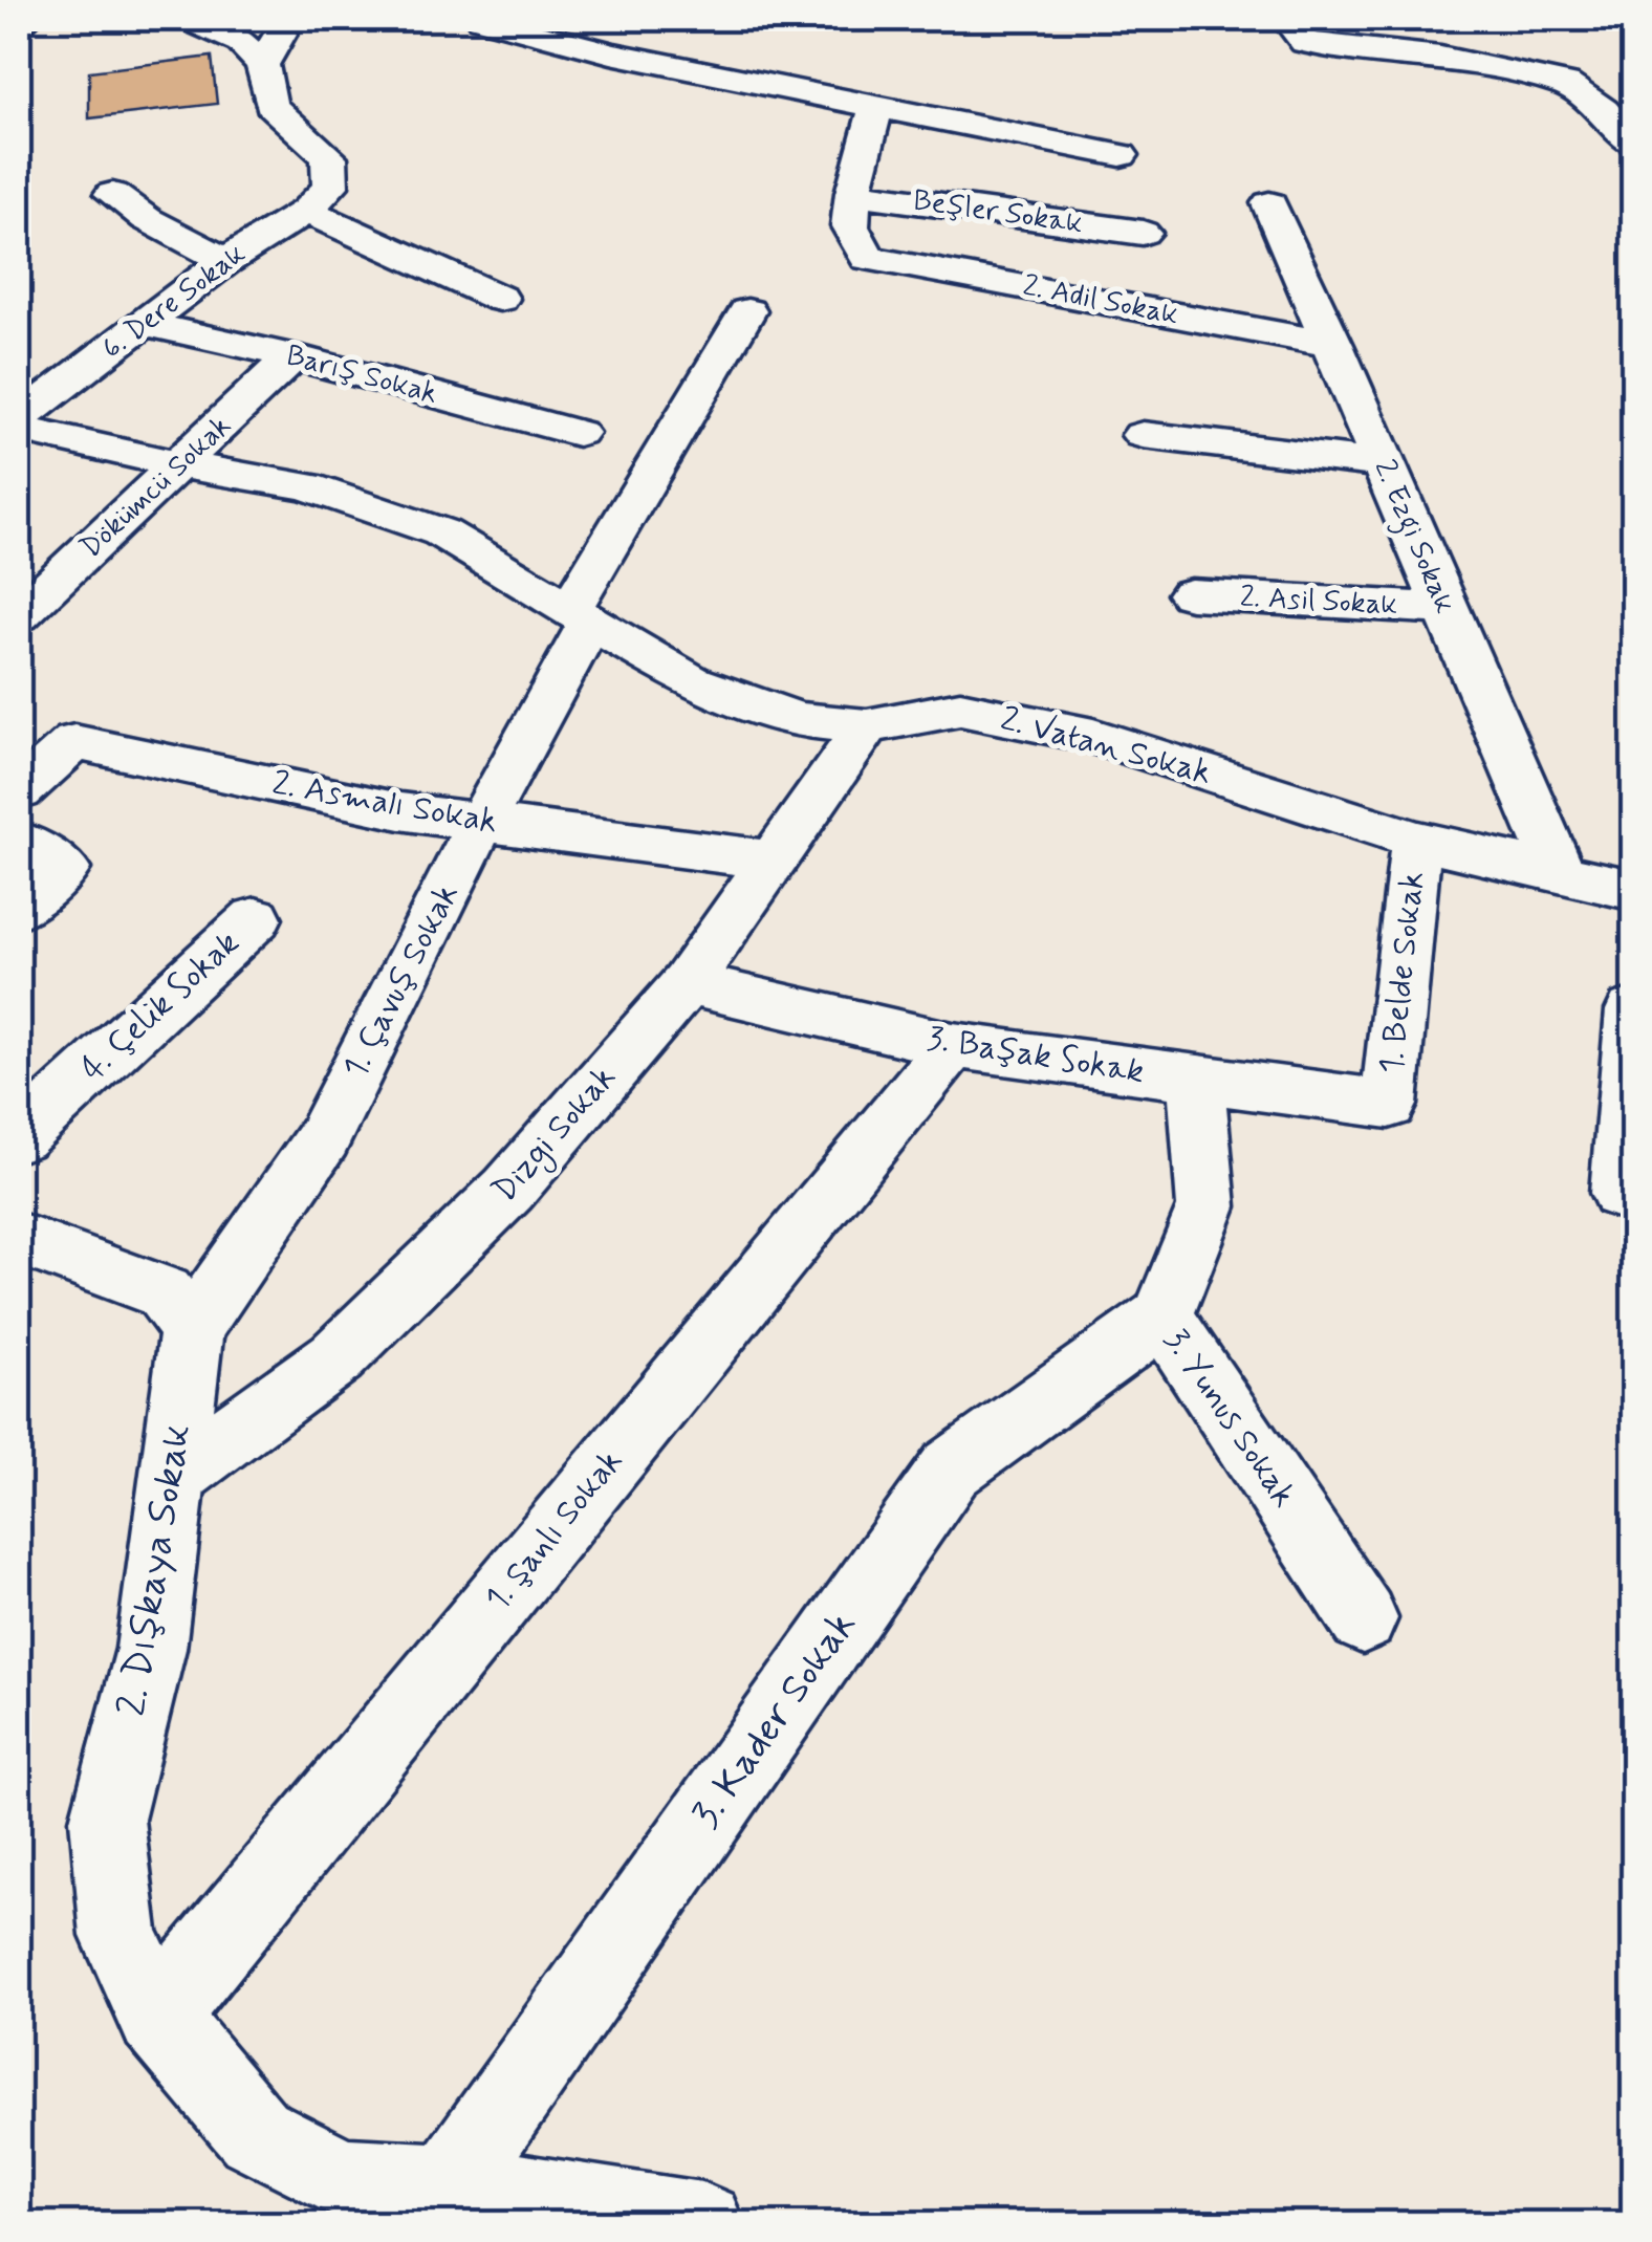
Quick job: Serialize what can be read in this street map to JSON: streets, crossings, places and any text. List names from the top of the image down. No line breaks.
{"streets":{"street":["Beşler Sokak","2. Adil Sokak","6. Dere Sokak","Barış Sokak","Dökümcü Sokak","2. Ezgi Sokak","2. Asil Sokak","2. Vatan Sokak","2. Asmalı Sokak","1. Belde Sokak","1. Çavuş Sokak","4. Çelik Sokak","3. Başak Sokak","Dizgi Sokak","3. Yunus Sokak","1. Şanlı Sokak","2. Dışkaya Sokak","3. Kader Sokak"]},"crossings":[["Beşler Sokak","2. Adil Sokak"],["2. Adil Sokak","2. Ezgi Sokak"],["6. Dere Sokak","Barış Sokak"],["Barış Sokak","Dökümcü Sokak"],["Dökümcü Sokak","2. Vatan Sokak"],["2. Ezgi Sokak","2. Asil Sokak"],["2. Ezgi Sokak","2. Vatan Sokak"],["2. Vatan Sokak","1. Belde Sokak"],["2. Vatan Sokak","1. Çavuş Sokak"],["2. Vatan Sokak","Dizgi Sokak"],["2. Asmalı Sokak","1. Çavuş Sokak"],["2. Asmalı Sokak","Dizgi Sokak"],["1. Belde Sokak","3. Başak Sokak"],["1. Çavuş Sokak","2. Dışkaya Sokak"],["3. Başak Sokak","Dizgi Sokak"],["3. Başak Sokak","3. Yunus Sokak"],["3. Başak Sokak","1. Şanlı Sokak"],["Dizgi Sokak","2. Dışkaya Sokak"],["3. Yunus Sokak","3. Kader Sokak"],["1. Şanlı Sokak","2. Dışkaya Sokak"],["2. Dışkaya Sokak","3. Kader Sokak"]]}
